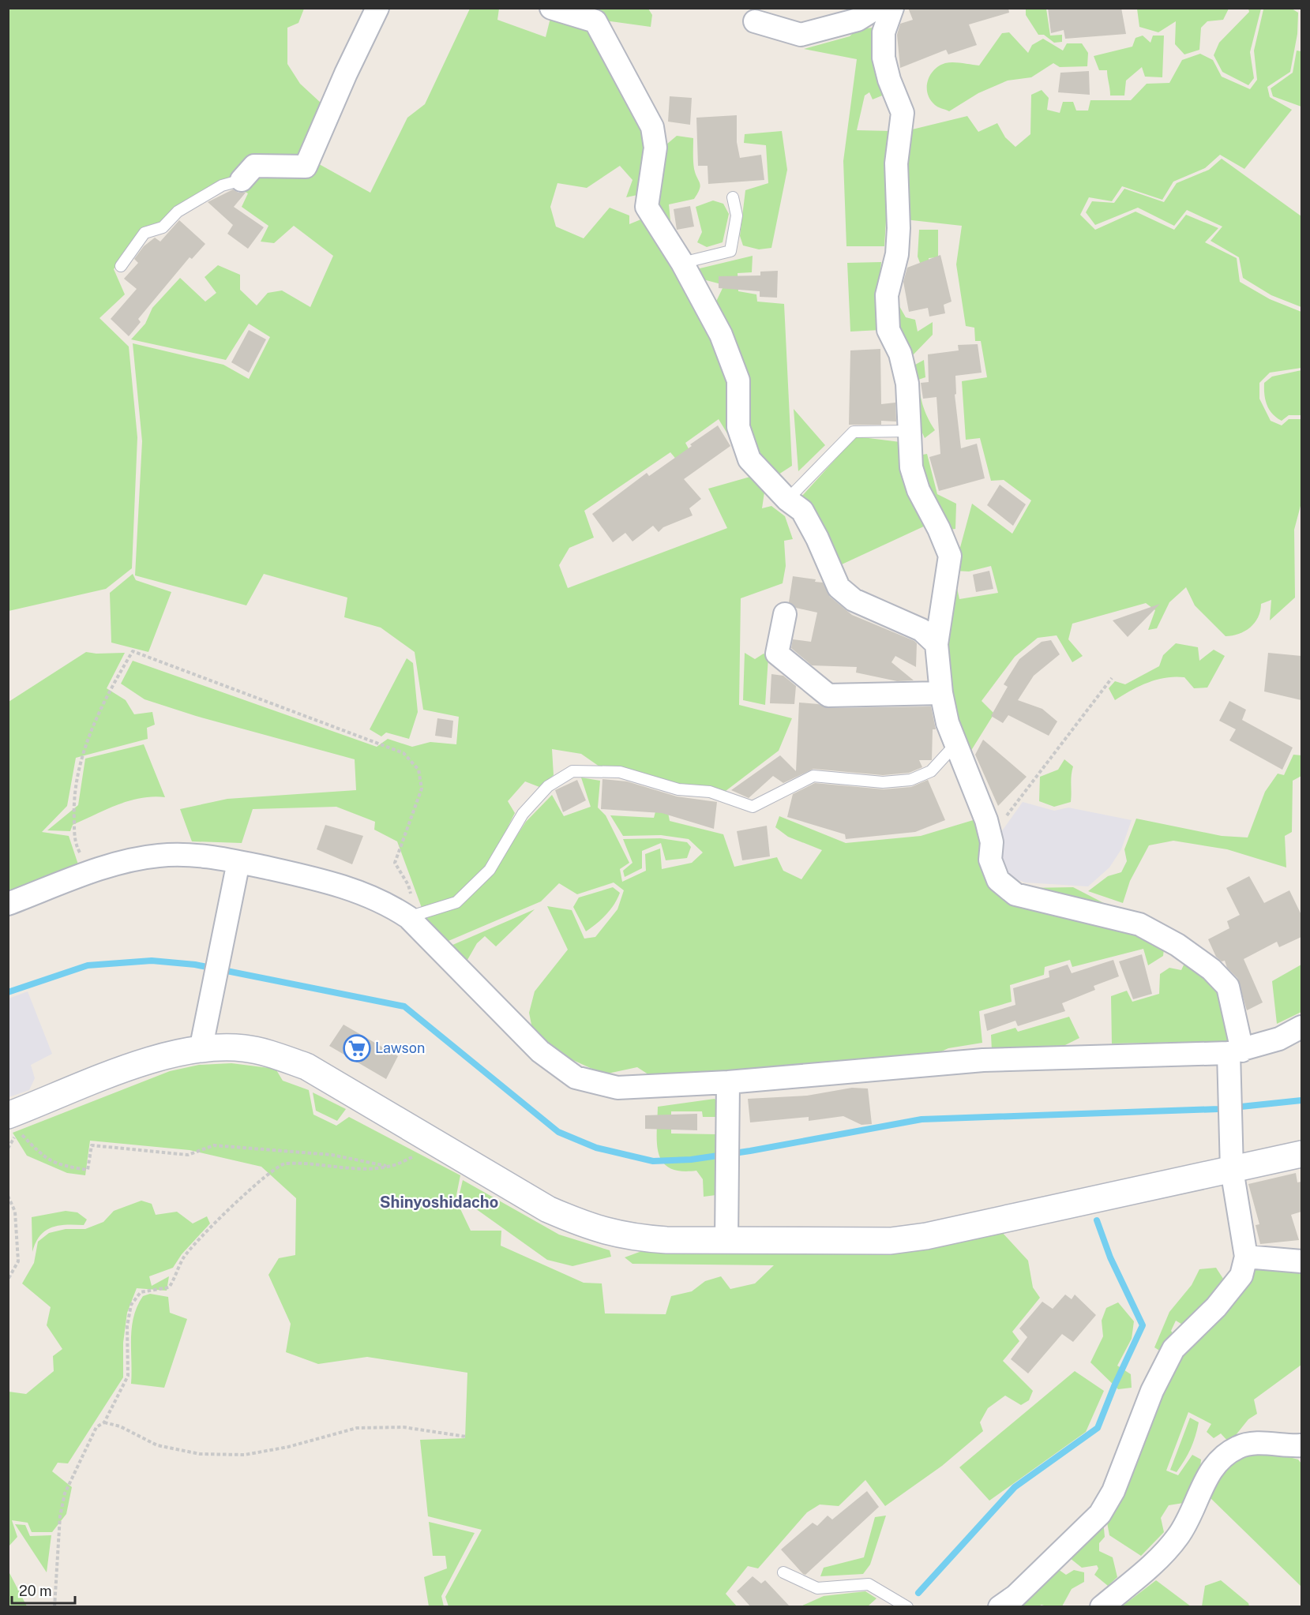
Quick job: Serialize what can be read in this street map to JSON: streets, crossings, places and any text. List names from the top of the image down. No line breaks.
{"districts":["Shinyoshidacho"],"places":{"supermarket":["Lawson"]},"scale_bar":"20 m"}
